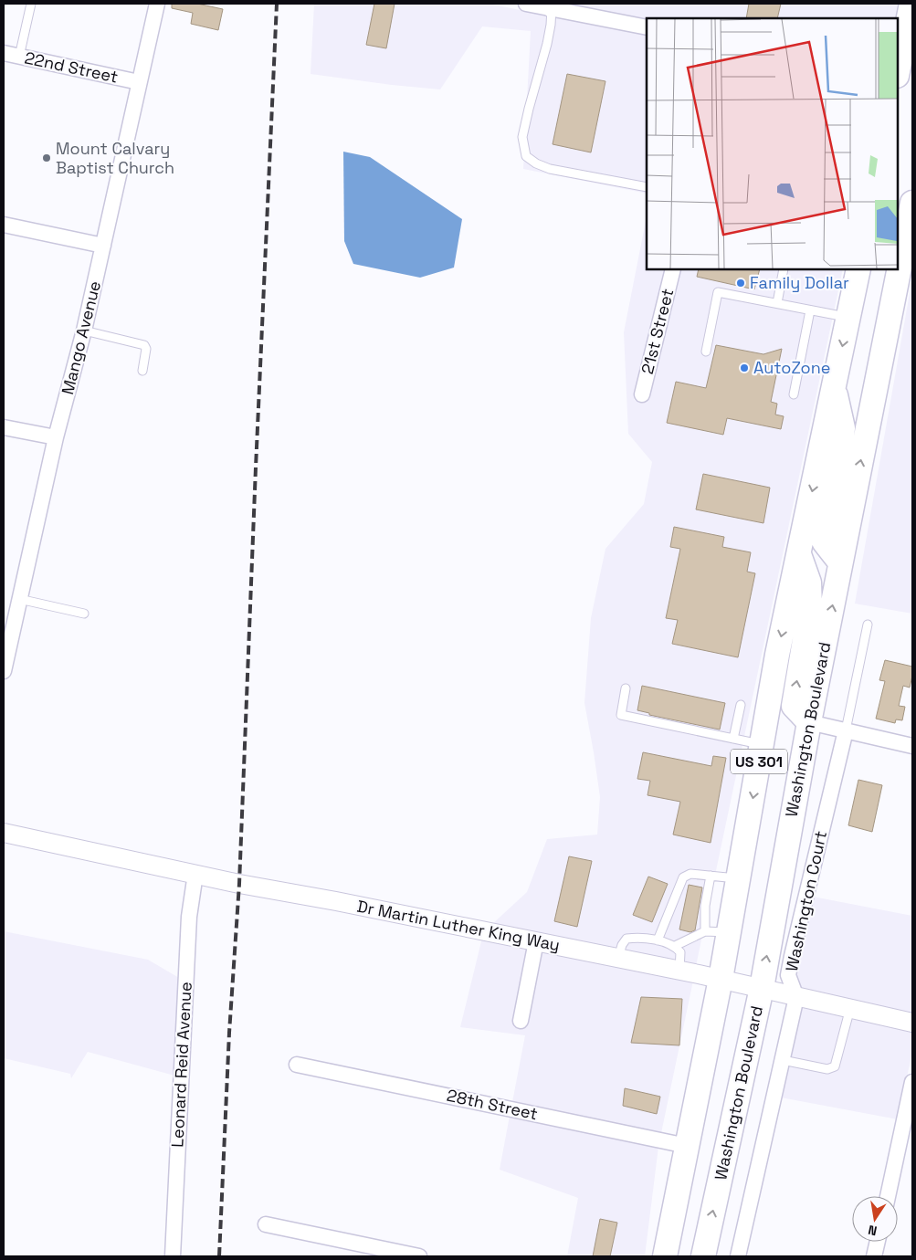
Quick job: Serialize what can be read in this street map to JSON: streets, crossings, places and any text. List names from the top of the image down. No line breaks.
{"streets":{"main road":["Washington Boulevard","US 301"],"street":["22nd Street","21st Street","Mango Avenue","Washington Court","Dr Martin Luther King Way","Leonard Reid Avenue","28th Street"]},"crossings":[["22nd Street","Mango Avenue"],["Washington Boulevard","Dr Martin Luther King Way"],["US 301","Dr Martin Luther King Way"],["US 301","28th Street"],["Washington Court","Dr Martin Luther King Way"],["Dr Martin Luther King Way","Leonard Reid Avenue"]],"places":["Mount Calvary Baptist Church","Family Dollar","AutoZone"],"north":"bottom"}
